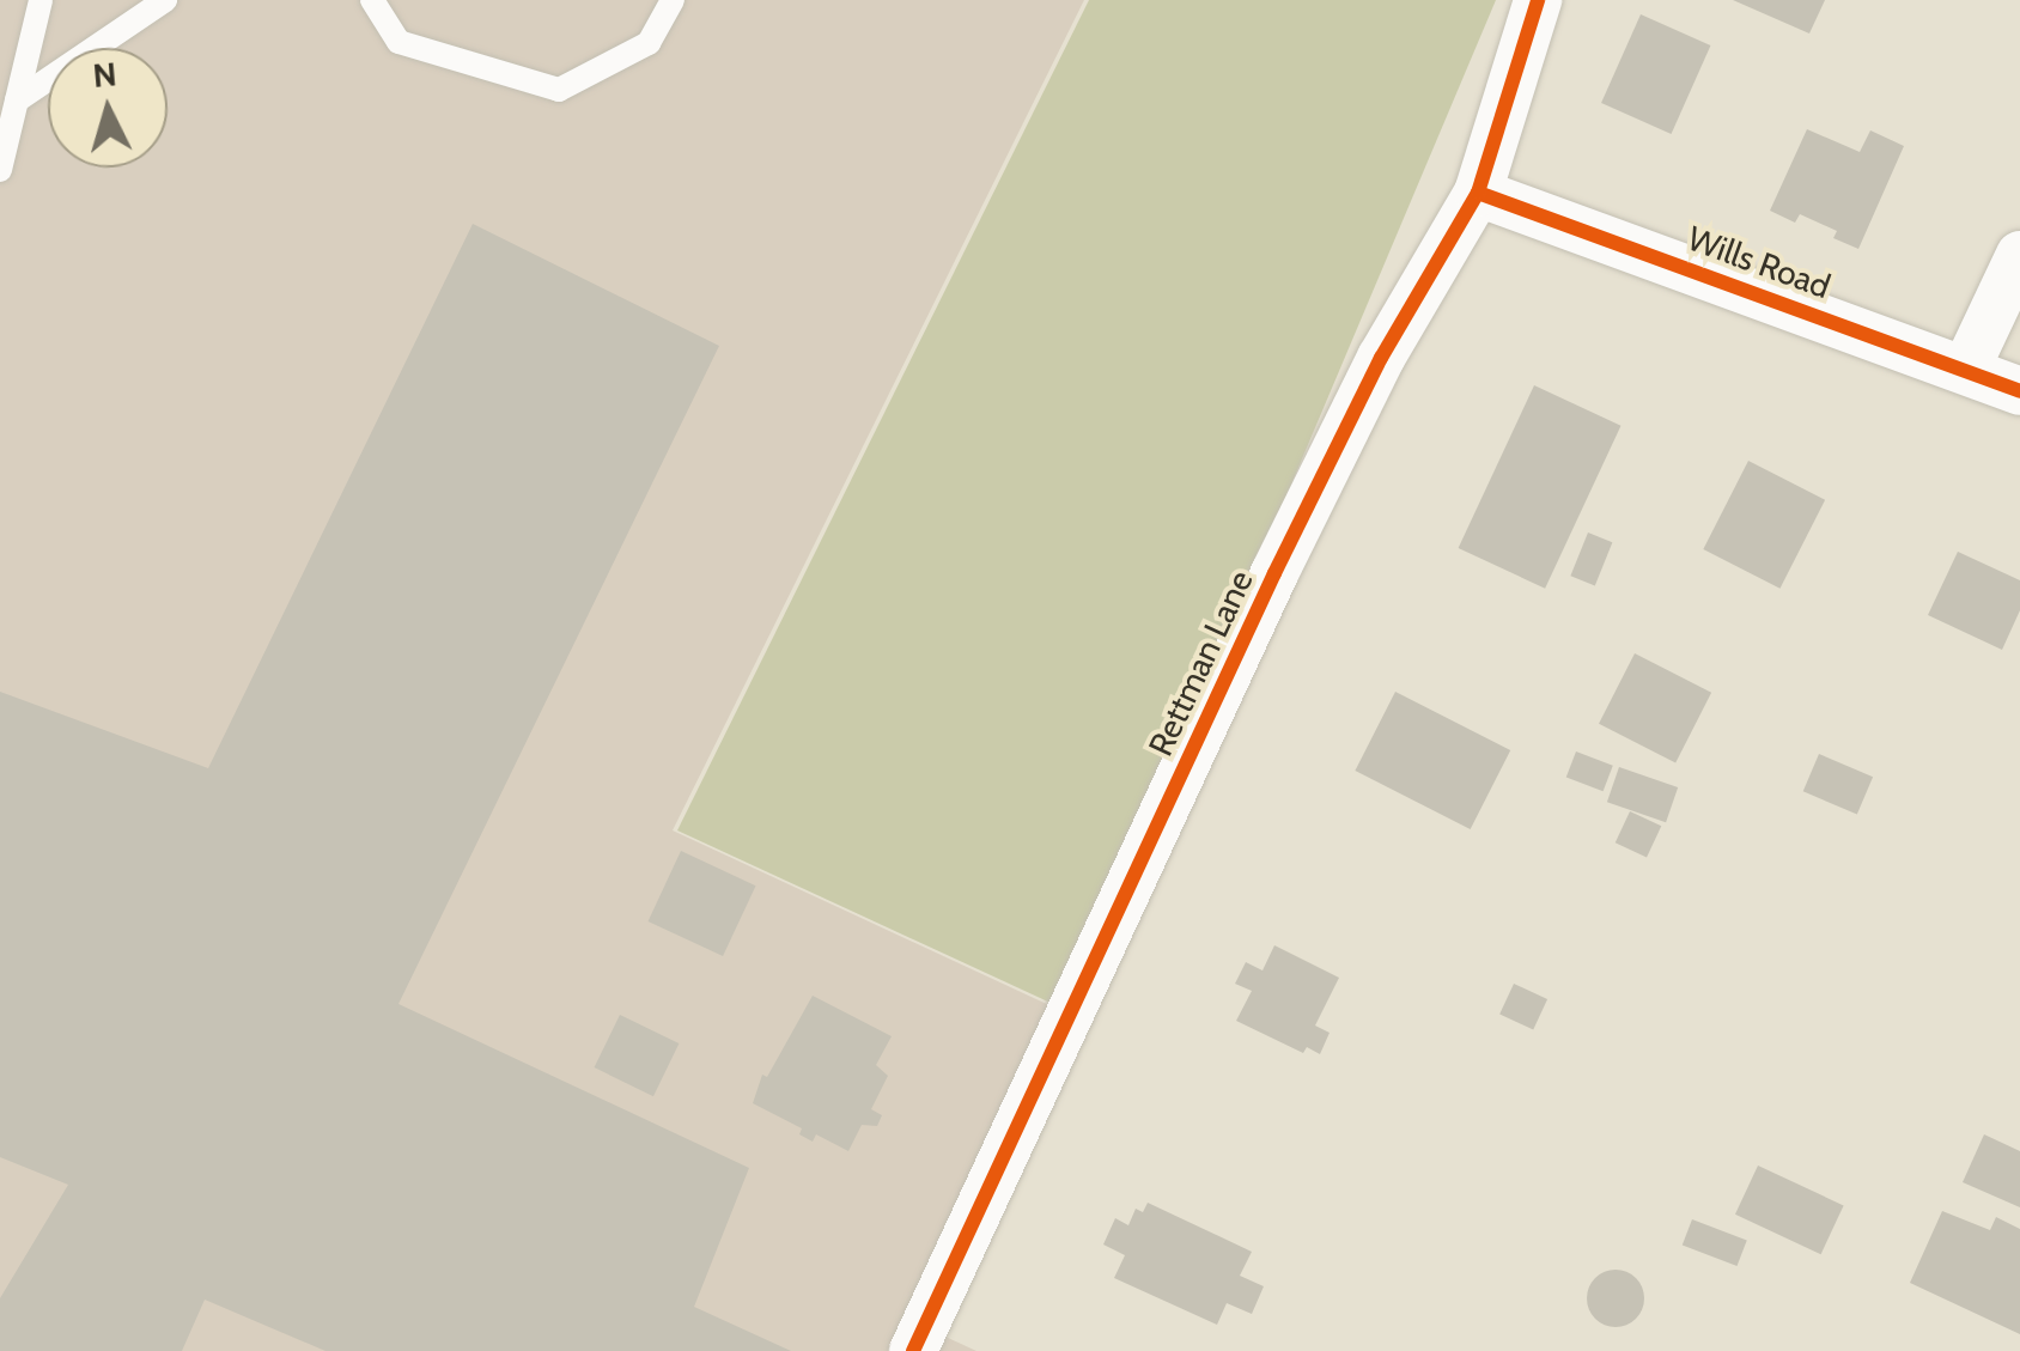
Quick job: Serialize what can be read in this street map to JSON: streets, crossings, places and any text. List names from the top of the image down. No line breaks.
{"streets":{"street":["Wills Road","Rettman Lane"]},"crossings":[["Wills Road","Rettman Lane"]],"north":"top"}
